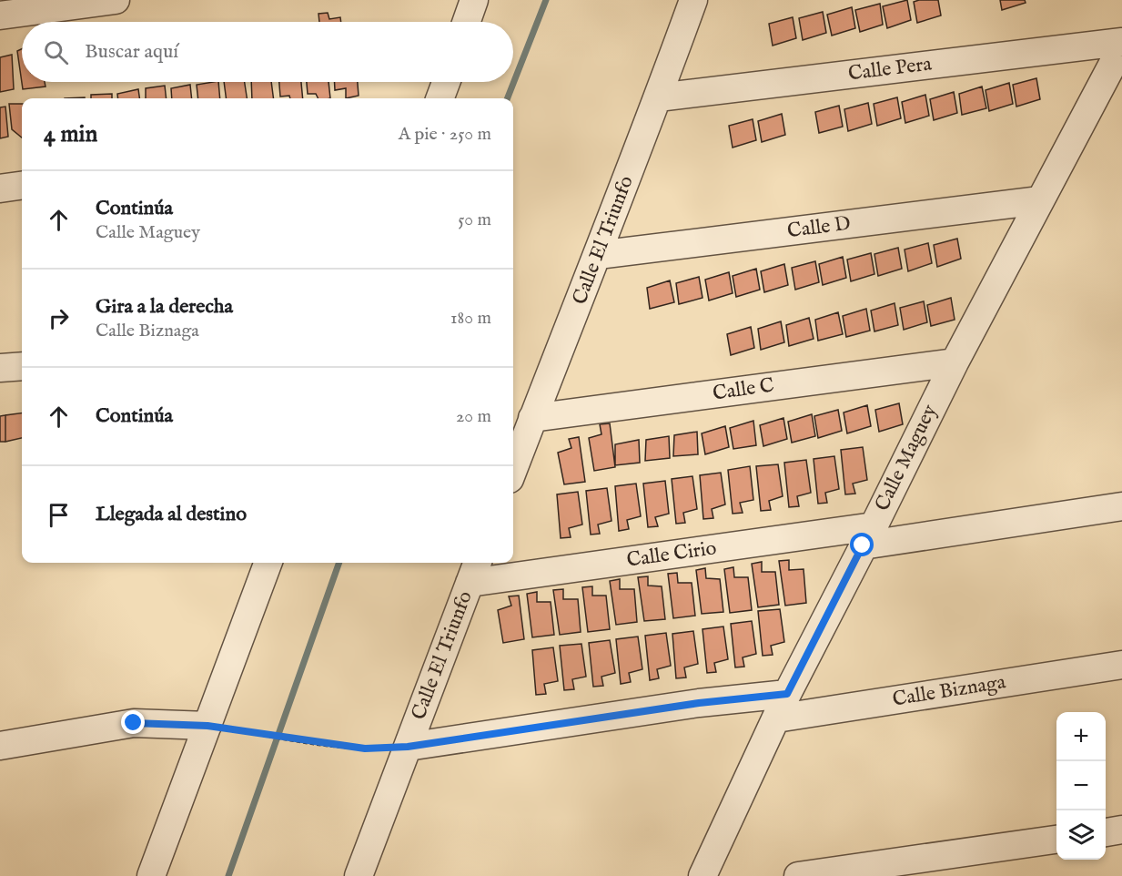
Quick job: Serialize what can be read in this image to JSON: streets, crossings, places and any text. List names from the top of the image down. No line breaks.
{"streets":{"street":["Calle Pera","Calle D","Calle El Triunfo","Calle C","Calle Maguey","Calle Cirio","Calle Biznaga"]},"crossings":[["Calle Pera","Calle El Triunfo"],["Calle D","Calle El Triunfo"],["Calle D","Calle Maguey"],["Calle El Triunfo","Calle C"],["Calle El Triunfo","Calle Cirio"],["Calle El Triunfo","Calle Biznaga"],["Calle C","Calle Maguey"],["Calle Maguey","Calle Cirio"],["Calle Maguey","Calle Biznaga"]],"page":{"search":"Buscar aquí","heading":["4 min","A pie · 250 m"],"list":[["Continúa","Calle Maguey","50 m"],["Gira a la derecha","Calle Biznaga","180 m"],["Continúa","20 m"],"Llegada al destino"],"map_buttons":["+","−"]}}
